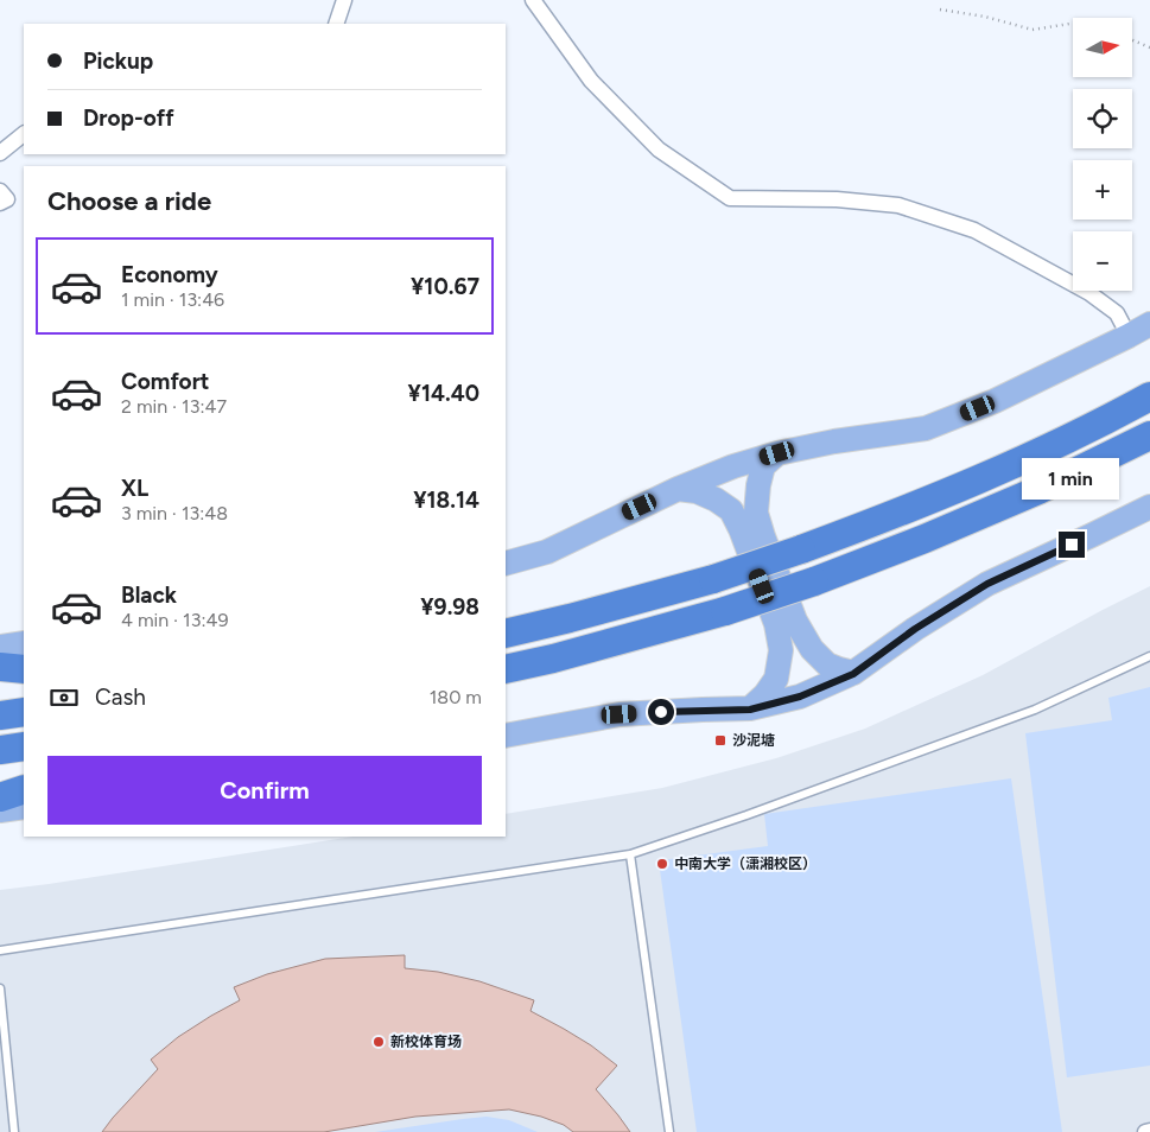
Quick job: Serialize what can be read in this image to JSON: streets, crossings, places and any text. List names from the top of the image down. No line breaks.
{"places":{"transit":["沙泥塘"],"other":["中南大学（潇湘校区）","新校体育场"]},"north":"right","page":{"map_buttons":["+","−"],"banner":["Pickup","Drop-off"],"heading":"Choose a ride","list":[{"name":"Economy","note":"1 min · 13:46","value":"¥10.67"},{"name":"Comfort","note":"2 min · 13:47","value":"¥14.40"},{"name":"XL","note":"3 min · 13:48","value":"¥18.14"},{"name":"Black","note":"4 min · 13:49","value":"¥9.98"}],"bubble":"1 min","pay":["Cash","180 m"],"buttons":"Confirm"}}
